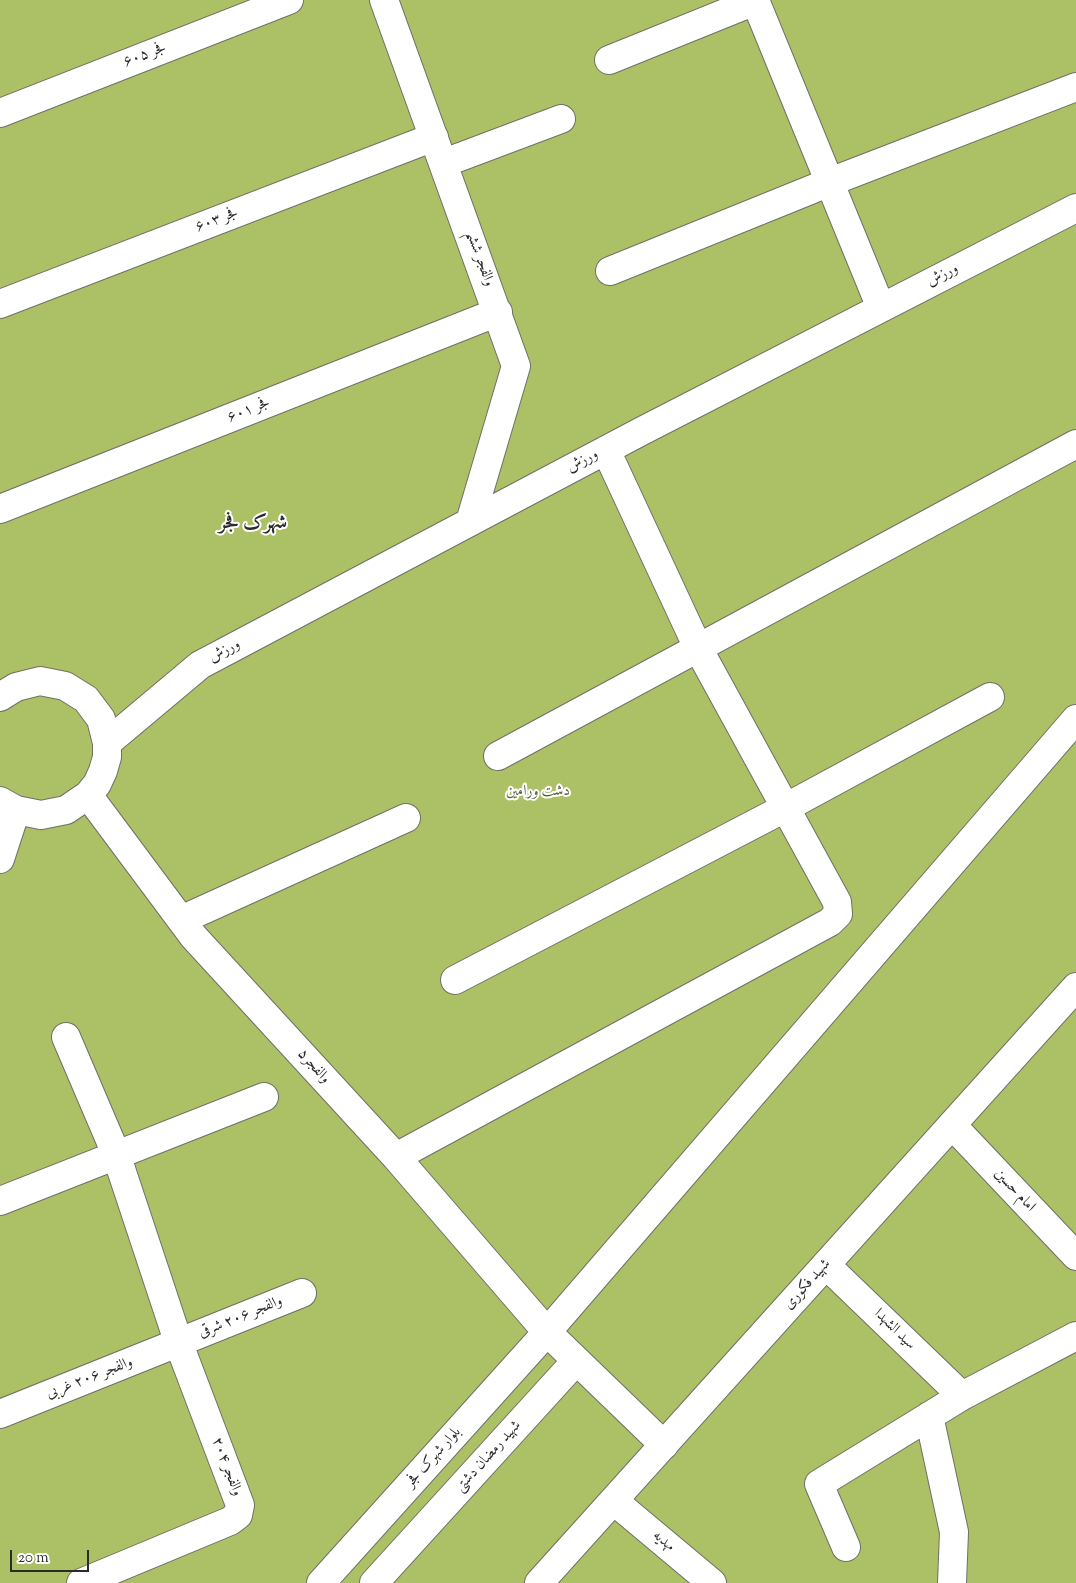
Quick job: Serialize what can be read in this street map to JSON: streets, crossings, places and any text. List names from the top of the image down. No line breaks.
{"streets":{"street":["فجر ۶۰۵","فجر ۶۰۳","والفجر ششم","ورزش","فجر ۶۰۱","والفجر۵","امام حسین","شهید فکوری","والفجر ۲۰۶ شرقی","سید الشهدا","والفجر ۲۰۶ غربی","شهید رمضان دشتی","بلوار شهرک فجر","والفجر ۲۰۴","مهدیه"]},"crossings":[["فجر ۶۰۳","والفجر ششم"],["والفجر ششم","ورزش"],["والفجر ششم","فجر ۶۰۱"],["والفجر۵","بلوار شهرک فجر"],["امام حسین","شهید فکوری"],["شهید فکوری","سید الشهدا"],["شهید فکوری","مهدیه"],["والفجر ۲۰۶ شرقی","والفجر ۲۰۶ غربی"],["والفجر ۲۰۶ شرقی","والفجر ۲۰۴"],["والفجر ۲۰۶ غربی","والفجر ۲۰۴"]],"districts":["شهرک فجر"],"parks":["دشت ورامین"],"scale_bar":"20 m"}
